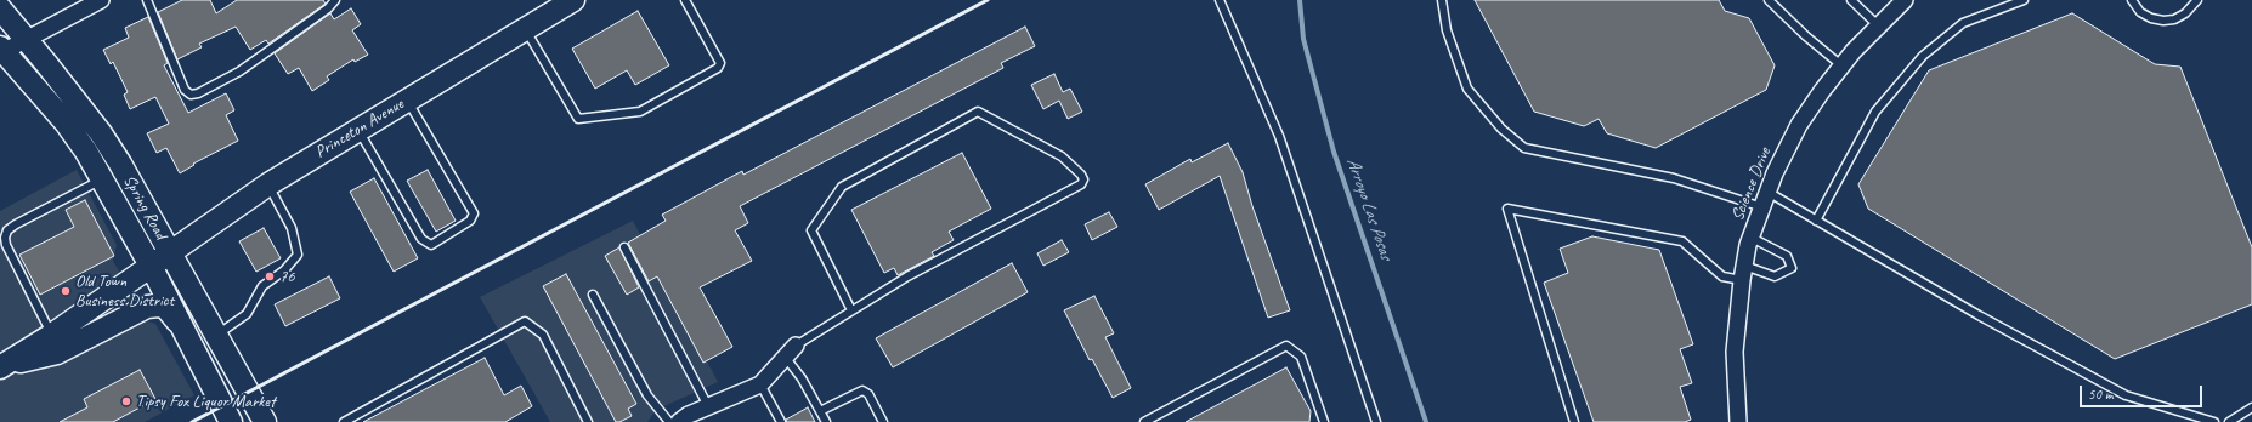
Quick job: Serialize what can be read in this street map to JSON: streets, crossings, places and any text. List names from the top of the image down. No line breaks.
{"streets":{"main road":["Princeton Avenue","Spring Road"],"street":["Science Drive"]},"crossings":[["Princeton Avenue","Spring Road"]],"water":["Arroyo Las Posas"],"places":["76","Old Town Business District","Tipsy Fox Liquor Market"],"scale_bar":"50 m"}
